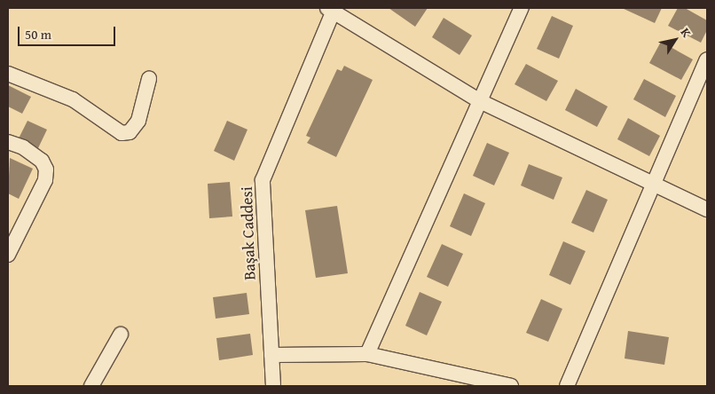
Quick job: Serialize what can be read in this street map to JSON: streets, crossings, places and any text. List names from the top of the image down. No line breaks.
{"streets":{"street":["Başak Caddesi"]},"scale_bar":"50 m","north":"top right"}
